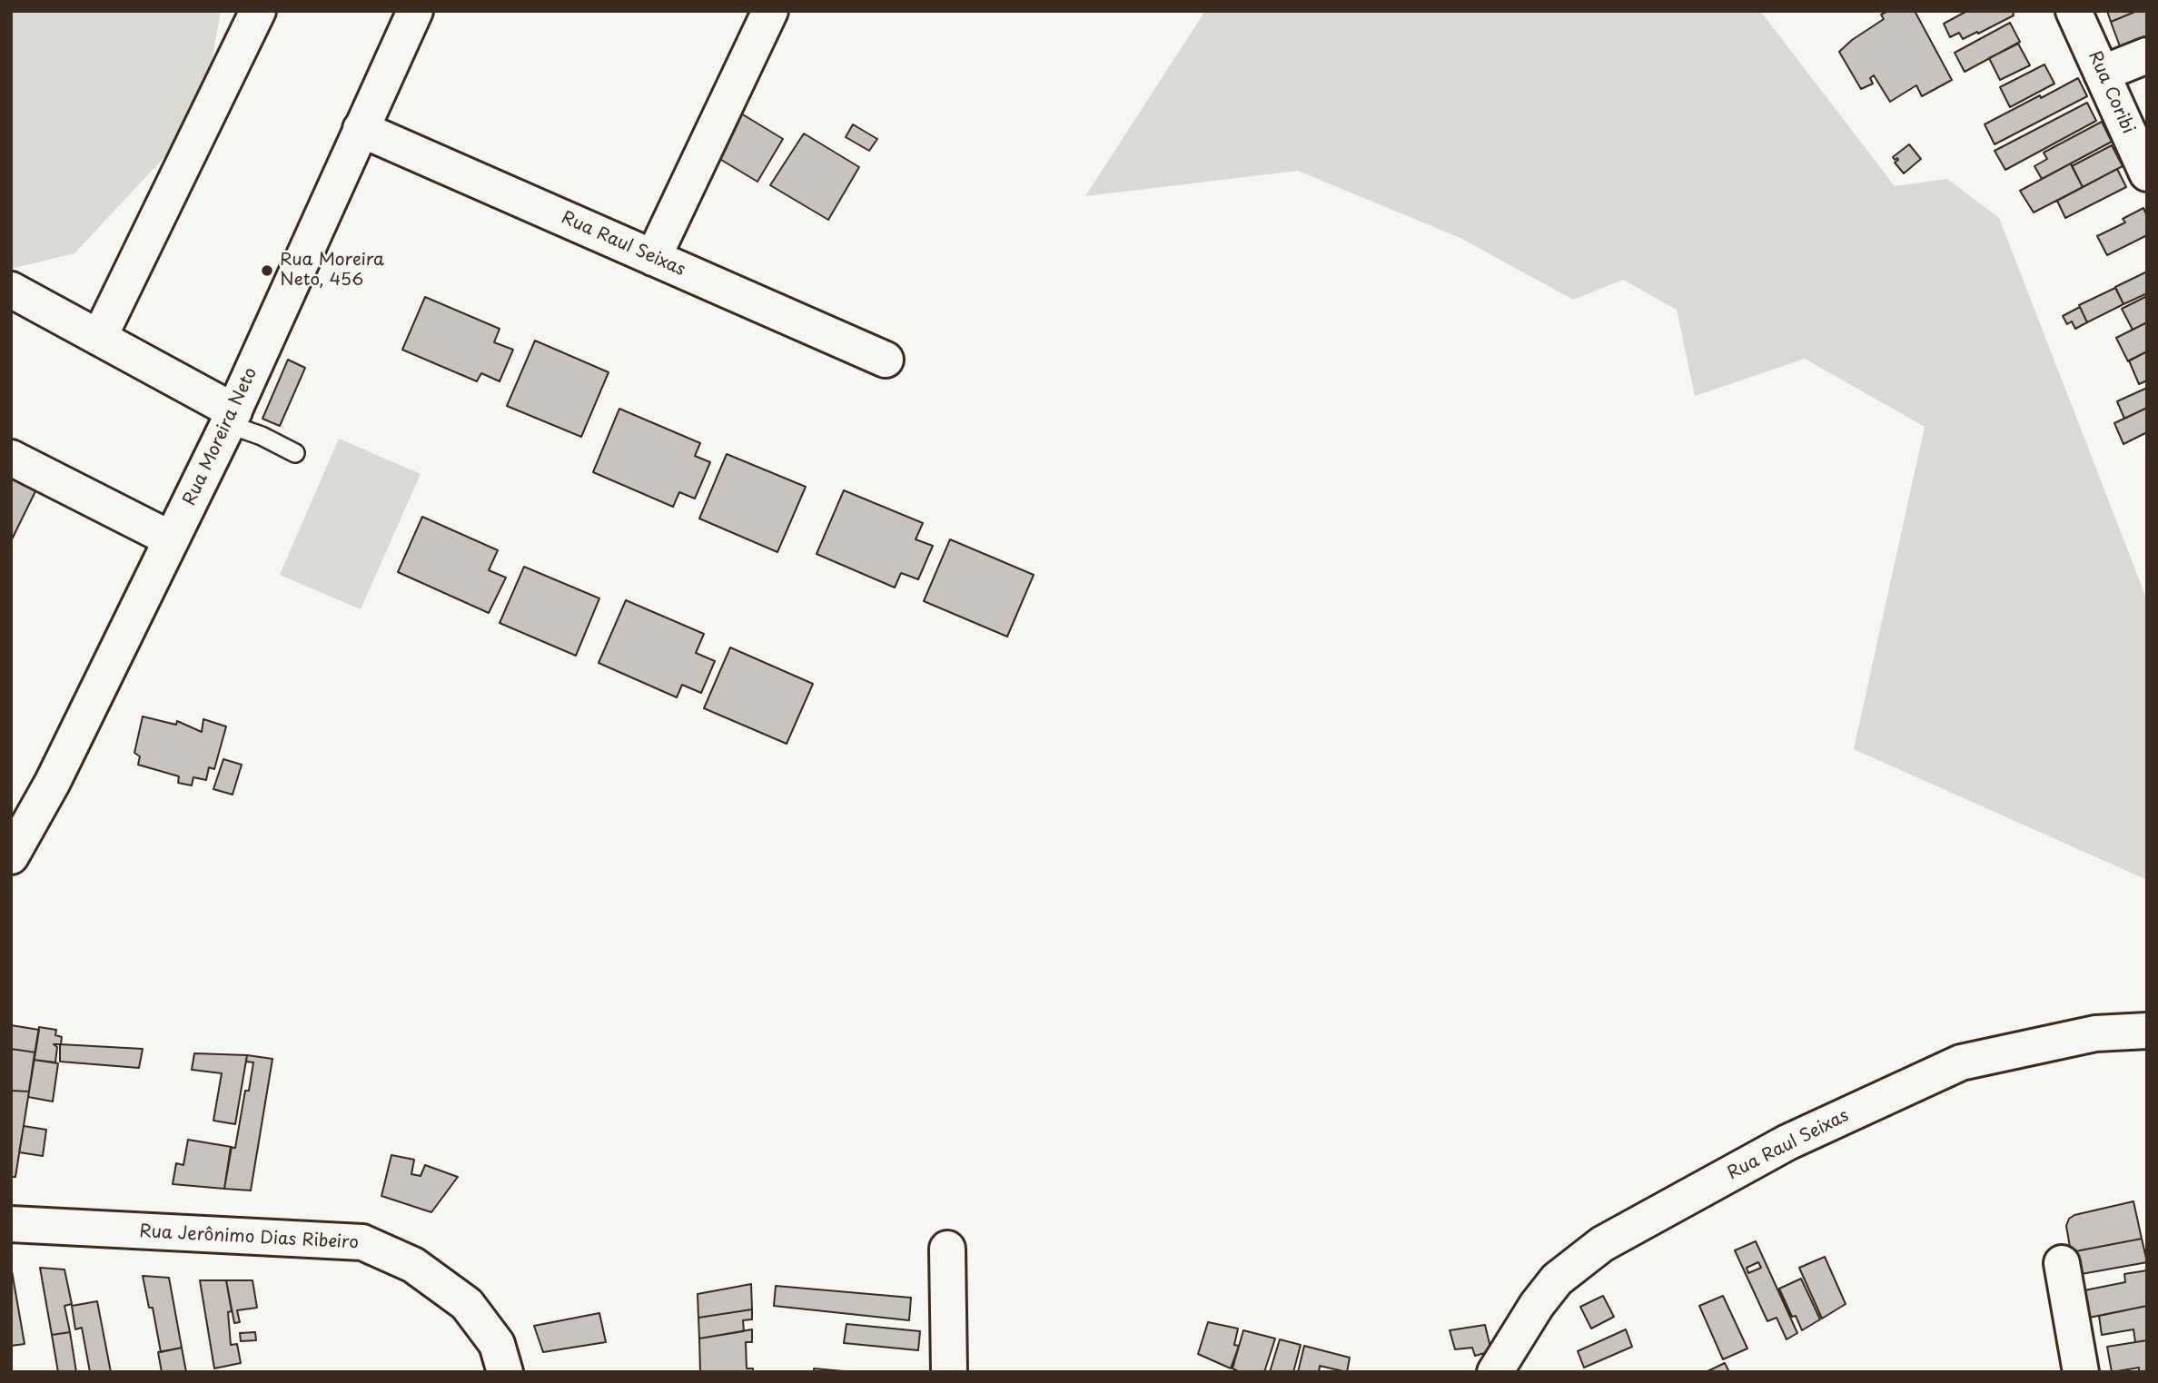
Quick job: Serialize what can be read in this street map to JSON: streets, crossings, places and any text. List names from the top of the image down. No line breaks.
{"streets":{"street":["Rua Coribi","Rua Raul Seixas","Rua Moreira Neto","Rua Jerônimo Dias Ribeiro"]},"crossings":[["Rua Raul Seixas","Rua Moreira Neto"]],"places":["Rua Moreira Neto, 456"]}
